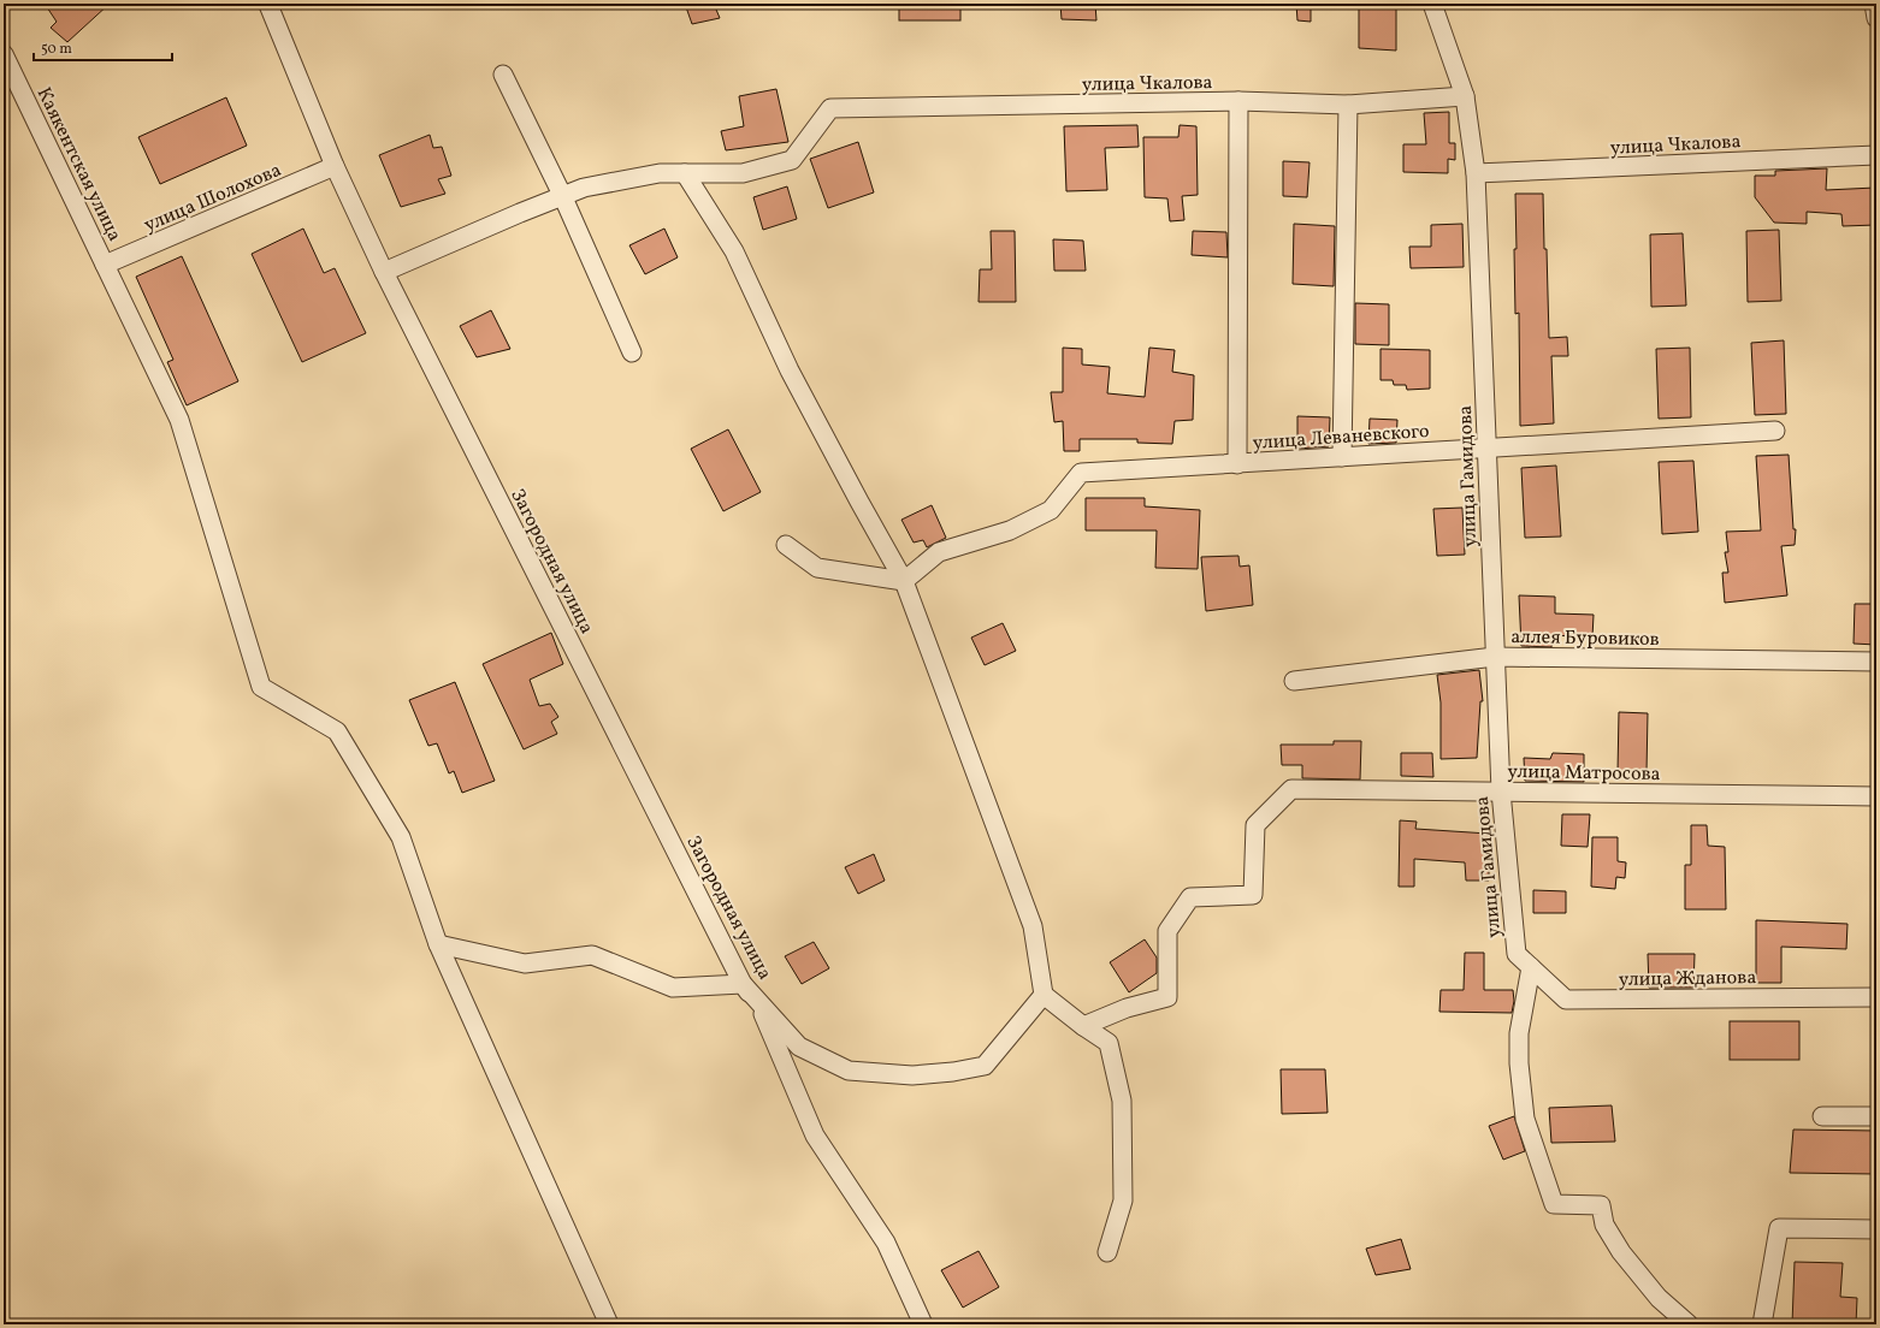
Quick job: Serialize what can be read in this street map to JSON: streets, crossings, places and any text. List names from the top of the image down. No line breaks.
{"streets":{"street":["улица Чкалова","Каякентская улица","улица Шолохова","улица Леваневского","улица Гамидова","Загородная улица","аллея Буровиков","улица Матросова","улица Жданова"]},"crossings":[["улица Чкалова","улица Гамидова"],["Каякентская улица","улица Шолохова"],["улица Шолохова","Загородная улица"],["улица Леваневского","улица Гамидова"],["улица Гамидова","аллея Буровиков"],["улица Гамидова","улица Матросова"],["улица Гамидова","улица Жданова"]],"scale_bar":"50 m"}
